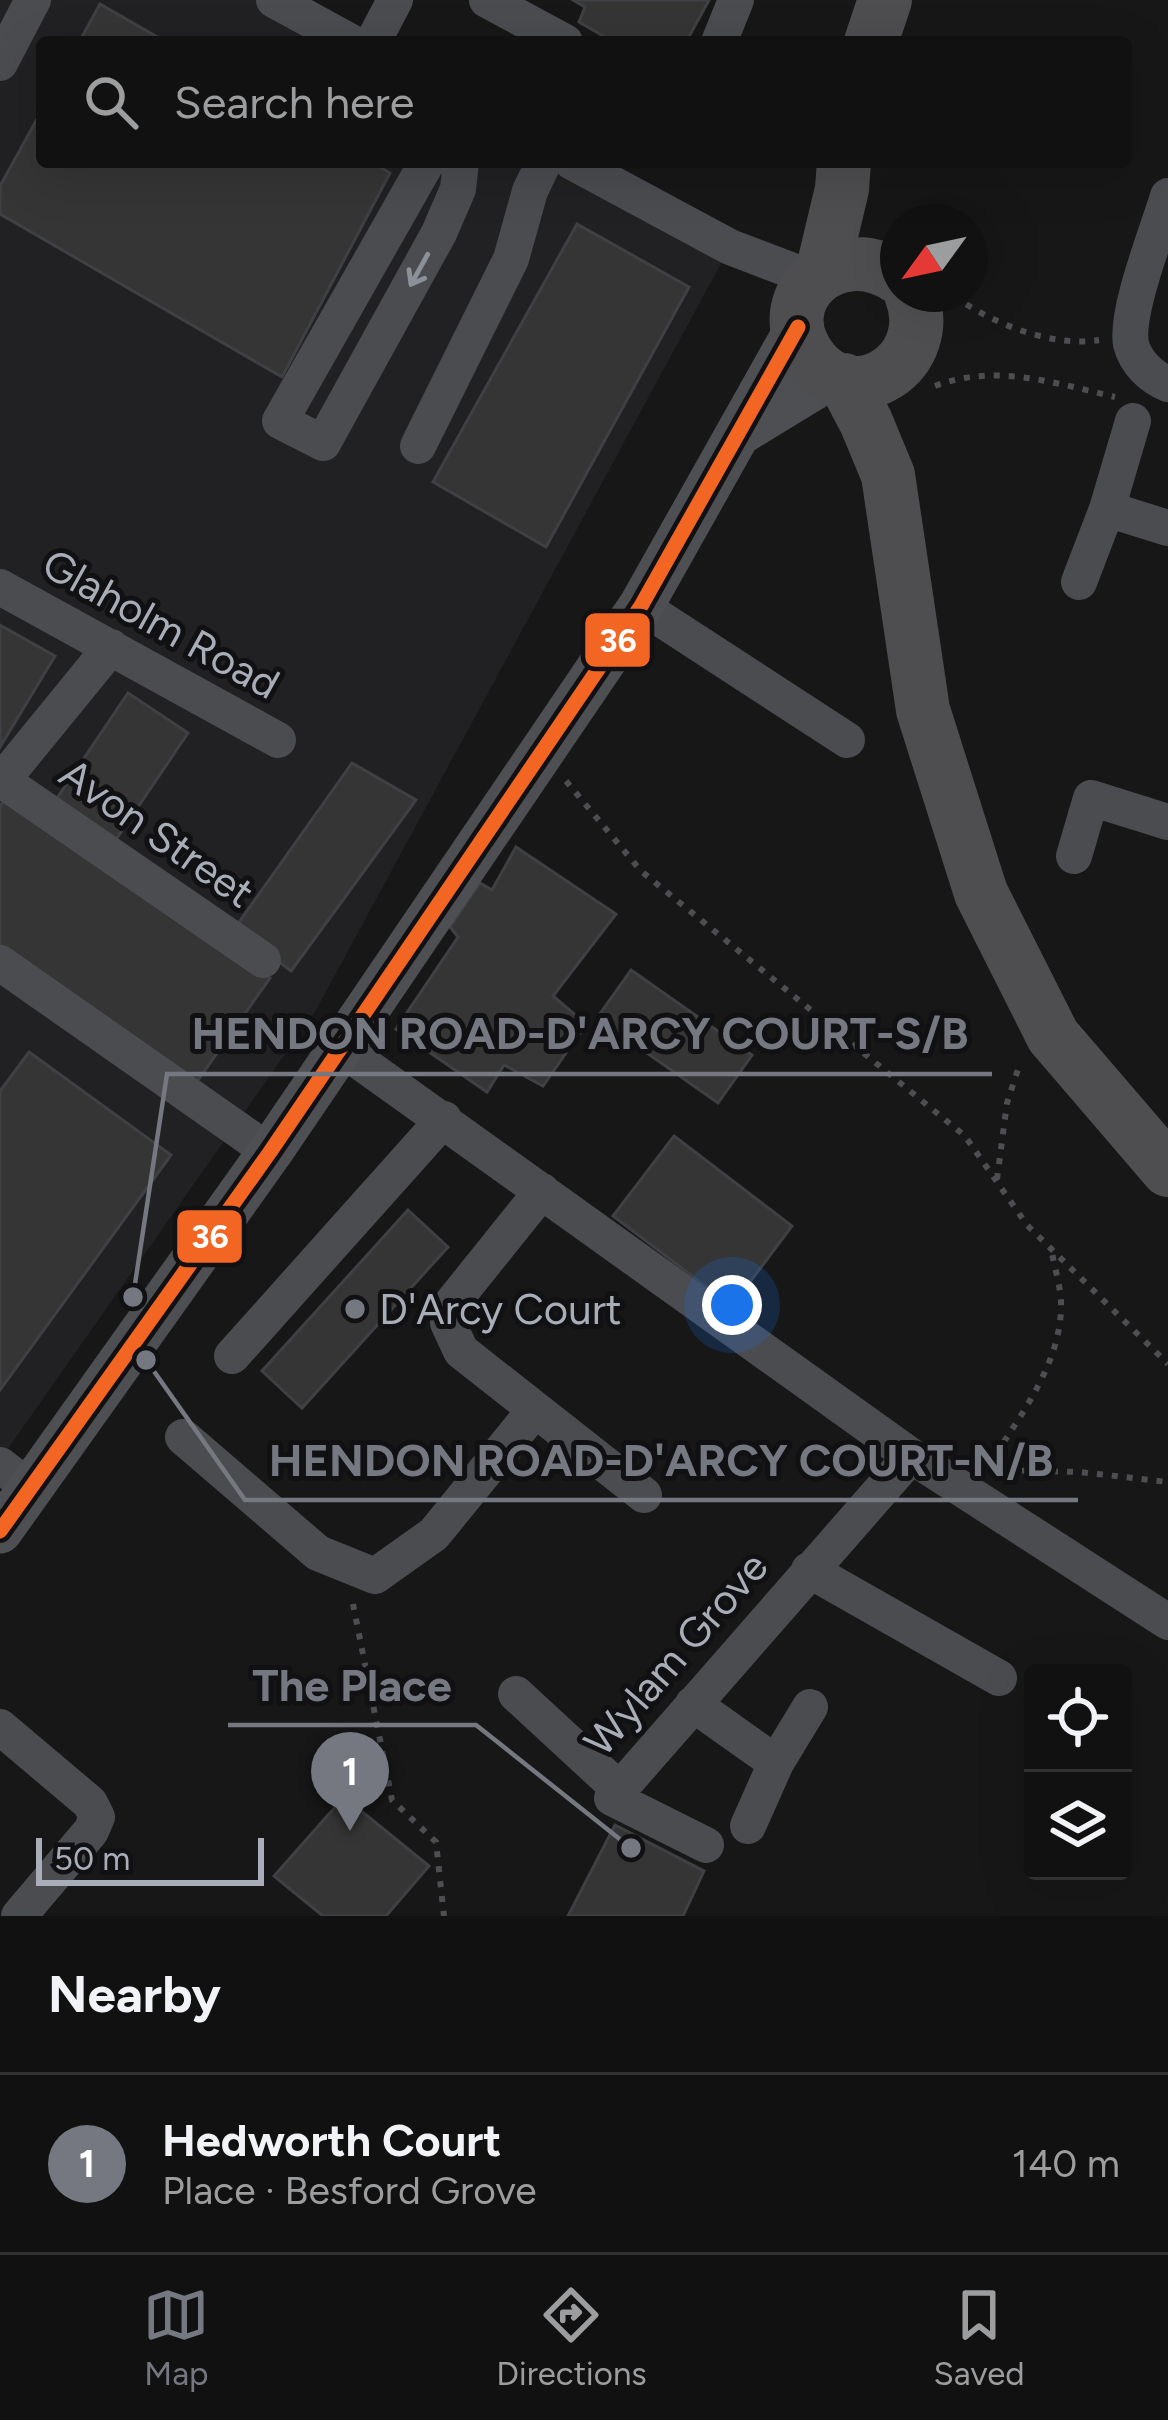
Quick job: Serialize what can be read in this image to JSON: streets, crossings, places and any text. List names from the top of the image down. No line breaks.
{"streets":{"street":["Glaholm Road","Avon Street","Wylam Grove"]},"places":["HENDON ROAD-D'ARCY COURT-S/B","D'Arcy Court","HENDON ROAD-D'ARCY COURT-N/B","The Place"],"lines":["transit line 36"],"scale_bar":"50 m","north":"bottom left","page":{"search":"Search here","pins":"1","scale":"50 m","heading":"Nearby","list":[{"mark":"1","name":"Hedworth Court","note":"Place · Besford Grove","value":"140 m"}],"nav":["Map","Directions","Saved"]}}
